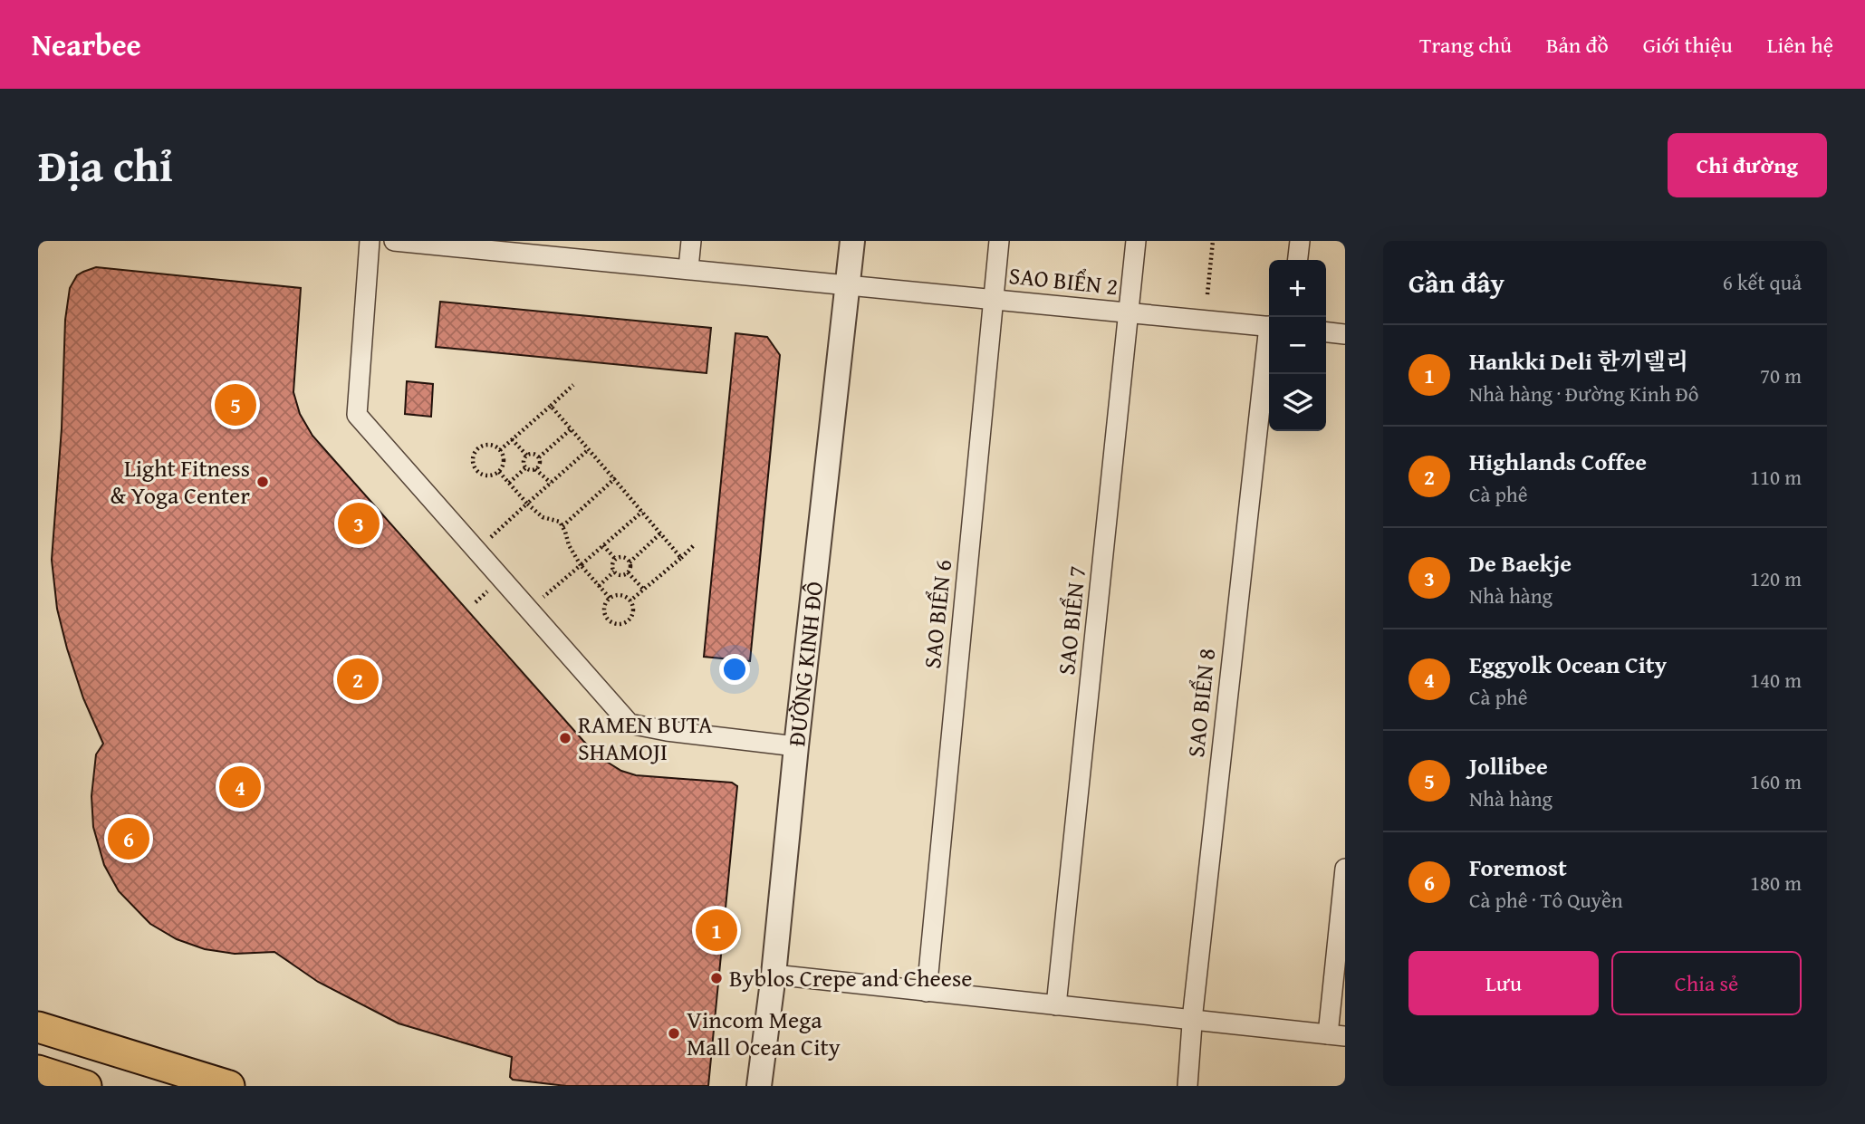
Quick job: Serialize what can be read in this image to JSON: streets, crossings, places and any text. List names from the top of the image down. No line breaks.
{"streets":{"street":["SAO BIỂN 2","SAO BIỂN 6","SAO BIỂN 7","ĐƯỜNG KINH ĐÔ","SAO BIỂN 8"]},"crossings":[["SAO BIỂN 2","SAO BIỂN 6"],["SAO BIỂN 2","SAO BIỂN 7"],["SAO BIỂN 2","ĐƯỜNG KINH ĐÔ"]],"places":["Light Fitness & Yoga Center","RAMEN BUTA SHAMOJI","Byblos Crepe and Cheese","Vincom Mega Mall Ocean City"],"page":{"header":"Nearbee","nav":["Trang chủ","Bản đồ","Giới thiệu","Liên hệ"],"title":"Địa chỉ","buttons":["Chỉ đường",["Lưu","Chia sẻ"]],"heading":["Gần đây","6 kết quả"],"map_buttons":["+","−"],"list":[{"mark":"1","name":"Hankki Deli 한끼델리","note":"Nhà hàng · Đường Kinh Đô","value":"70 m"},{"mark":"2","name":"Highlands Coffee","note":"Cà phê","value":"110 m"},{"mark":"3","name":"De Baekje","note":"Nhà hàng","value":"120 m"},{"mark":"4","name":"Eggyolk Ocean City","note":"Cà phê","value":"140 m"},{"mark":"5","name":"Jollibee","note":"Nhà hàng","value":"160 m"},{"mark":"6","name":"Foremost","note":"Cà phê · Tô Quyền","value":"180 m"}],"pins":["5","3","2","4","6","1"]}}
